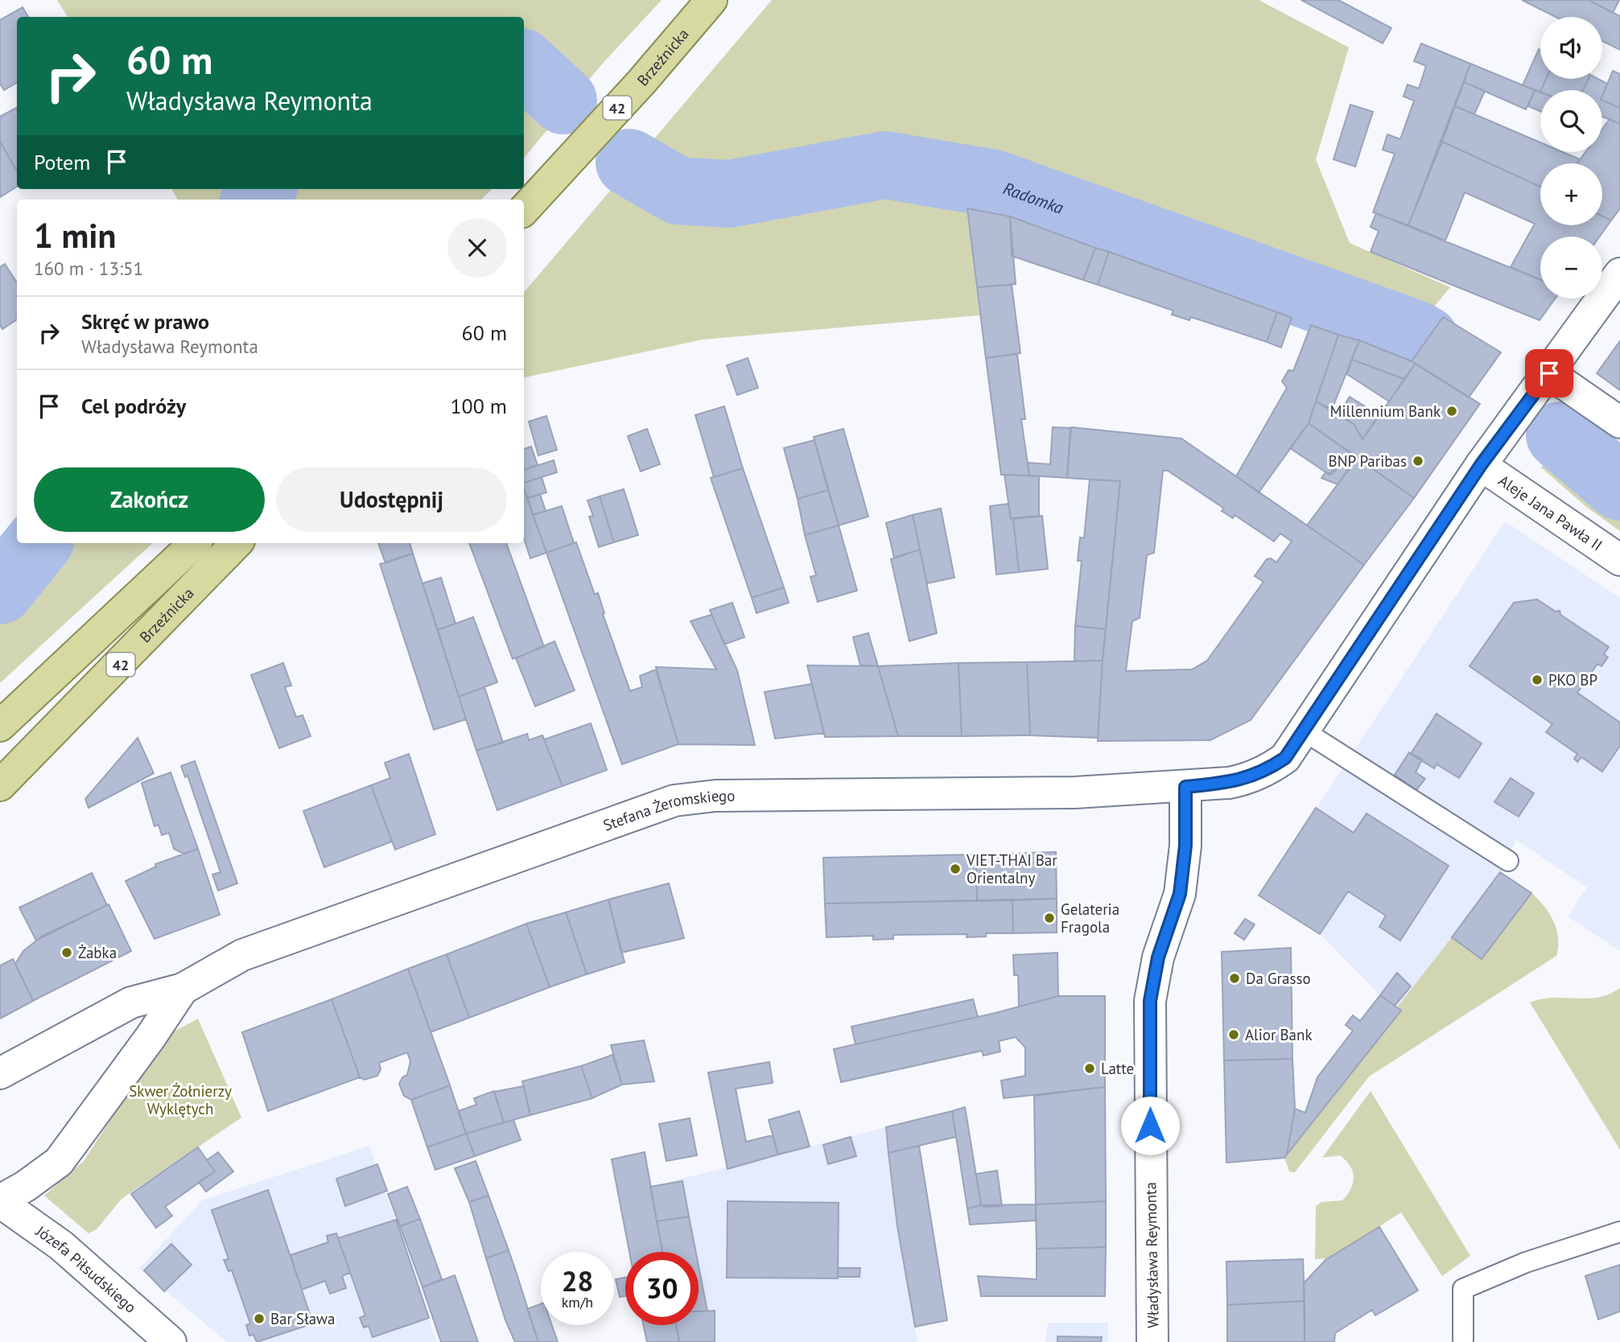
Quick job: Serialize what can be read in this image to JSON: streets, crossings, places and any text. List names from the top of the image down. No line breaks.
{"streets":{"main road":["Brzeźnicka","42"],"street":["Aleje Jana Pawła II","Stefana Żeromskiego","Władysława Reymonta","Józefa Piłsudskiego"]},"crossings":[["Stefana Żeromskiego","Władysława Reymonta"]],"water":["Radomka"],"parks":["Skwer Żołnierzy Wyklętych"],"places":["Millennium Bank","BNP Paribas","PKO BP","VIET-THAI Bar Orientalny","Gelateria Fragola","Żabka","Da Grasso","Alior Bank","Latte","Bar Sława"],"page":{"map_buttons":["+","−"],"turn":["60 m","Władysława Reymonta"],"then":"Potem","heading":["1 min","160 m · 13:51"],"list":[{"name":"Skręć w prawo","note":"Władysława Reymonta","value":"60 m"},{"name":"Cel podróży","value":"100 m"}],"buttons":["Zakończ","Udostępnij"],"speed":"28 km/h","limit":"30"}}
